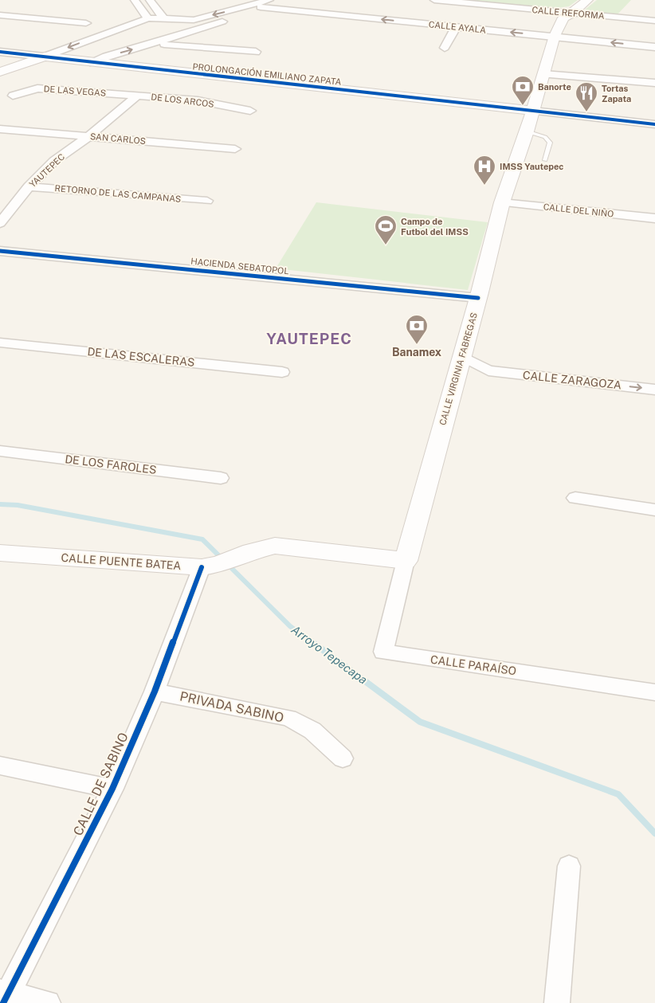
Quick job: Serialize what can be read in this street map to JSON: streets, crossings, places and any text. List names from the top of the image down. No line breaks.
{"streets":{"main road":["PROLONGACIÓN EMILIANO ZAPATA","CALLE VIRGINIA FABREGAS","CALLE PUENTE BATEA"],"street":["CALLE REFORMA","CALLE AYALA","DE LAS VEGAS","DE LOS ARCOS","SAN CARLOS","YAUTEPEC","RETORNO DE LAS CAMPANAS","CALLE DEL NIÑO","HACIENDA SEBATOPOL","DE LAS ESCALERAS","CALLE ZARAGOZA","DE LOS FAROLES","CALLE PARAÍSO","PRIVADA SABINO","CALLE DE SABINO"]},"crossings":[["CALLE REFORMA","CALLE VIRGINIA FABREGAS"],["CALLE AYALA","CALLE VIRGINIA FABREGAS"],["PROLONGACIÓN EMILIANO ZAPATA","CALLE VIRGINIA FABREGAS"],["DE LAS VEGAS","DE LOS ARCOS"],["DE LAS VEGAS","YAUTEPEC"],["DE LOS ARCOS","YAUTEPEC"],["SAN CARLOS","YAUTEPEC"],["YAUTEPEC","RETORNO DE LAS CAMPANAS"],["CALLE DEL NIÑO","CALLE VIRGINIA FABREGAS"],["HACIENDA SEBATOPOL","CALLE VIRGINIA FABREGAS"],["CALLE VIRGINIA FABREGAS","CALLE ZARAGOZA"],["CALLE VIRGINIA FABREGAS","CALLE PUENTE BATEA"],["CALLE VIRGINIA FABREGAS","CALLE PARAÍSO"],["CALLE PUENTE BATEA","CALLE PARAÍSO"],["CALLE PUENTE BATEA","CALLE DE SABINO"],["PRIVADA SABINO","CALLE DE SABINO"]],"districts":["YAUTEPEC"],"water":["Arroyo Tepecapa"],"places":{"bank":["Banorte","Banamex"],"restaurant":["Tortas Zapata"],"hospital":["IMSS Yautepec"],"sports":["Campo de Futbol del IMSS"]}}
